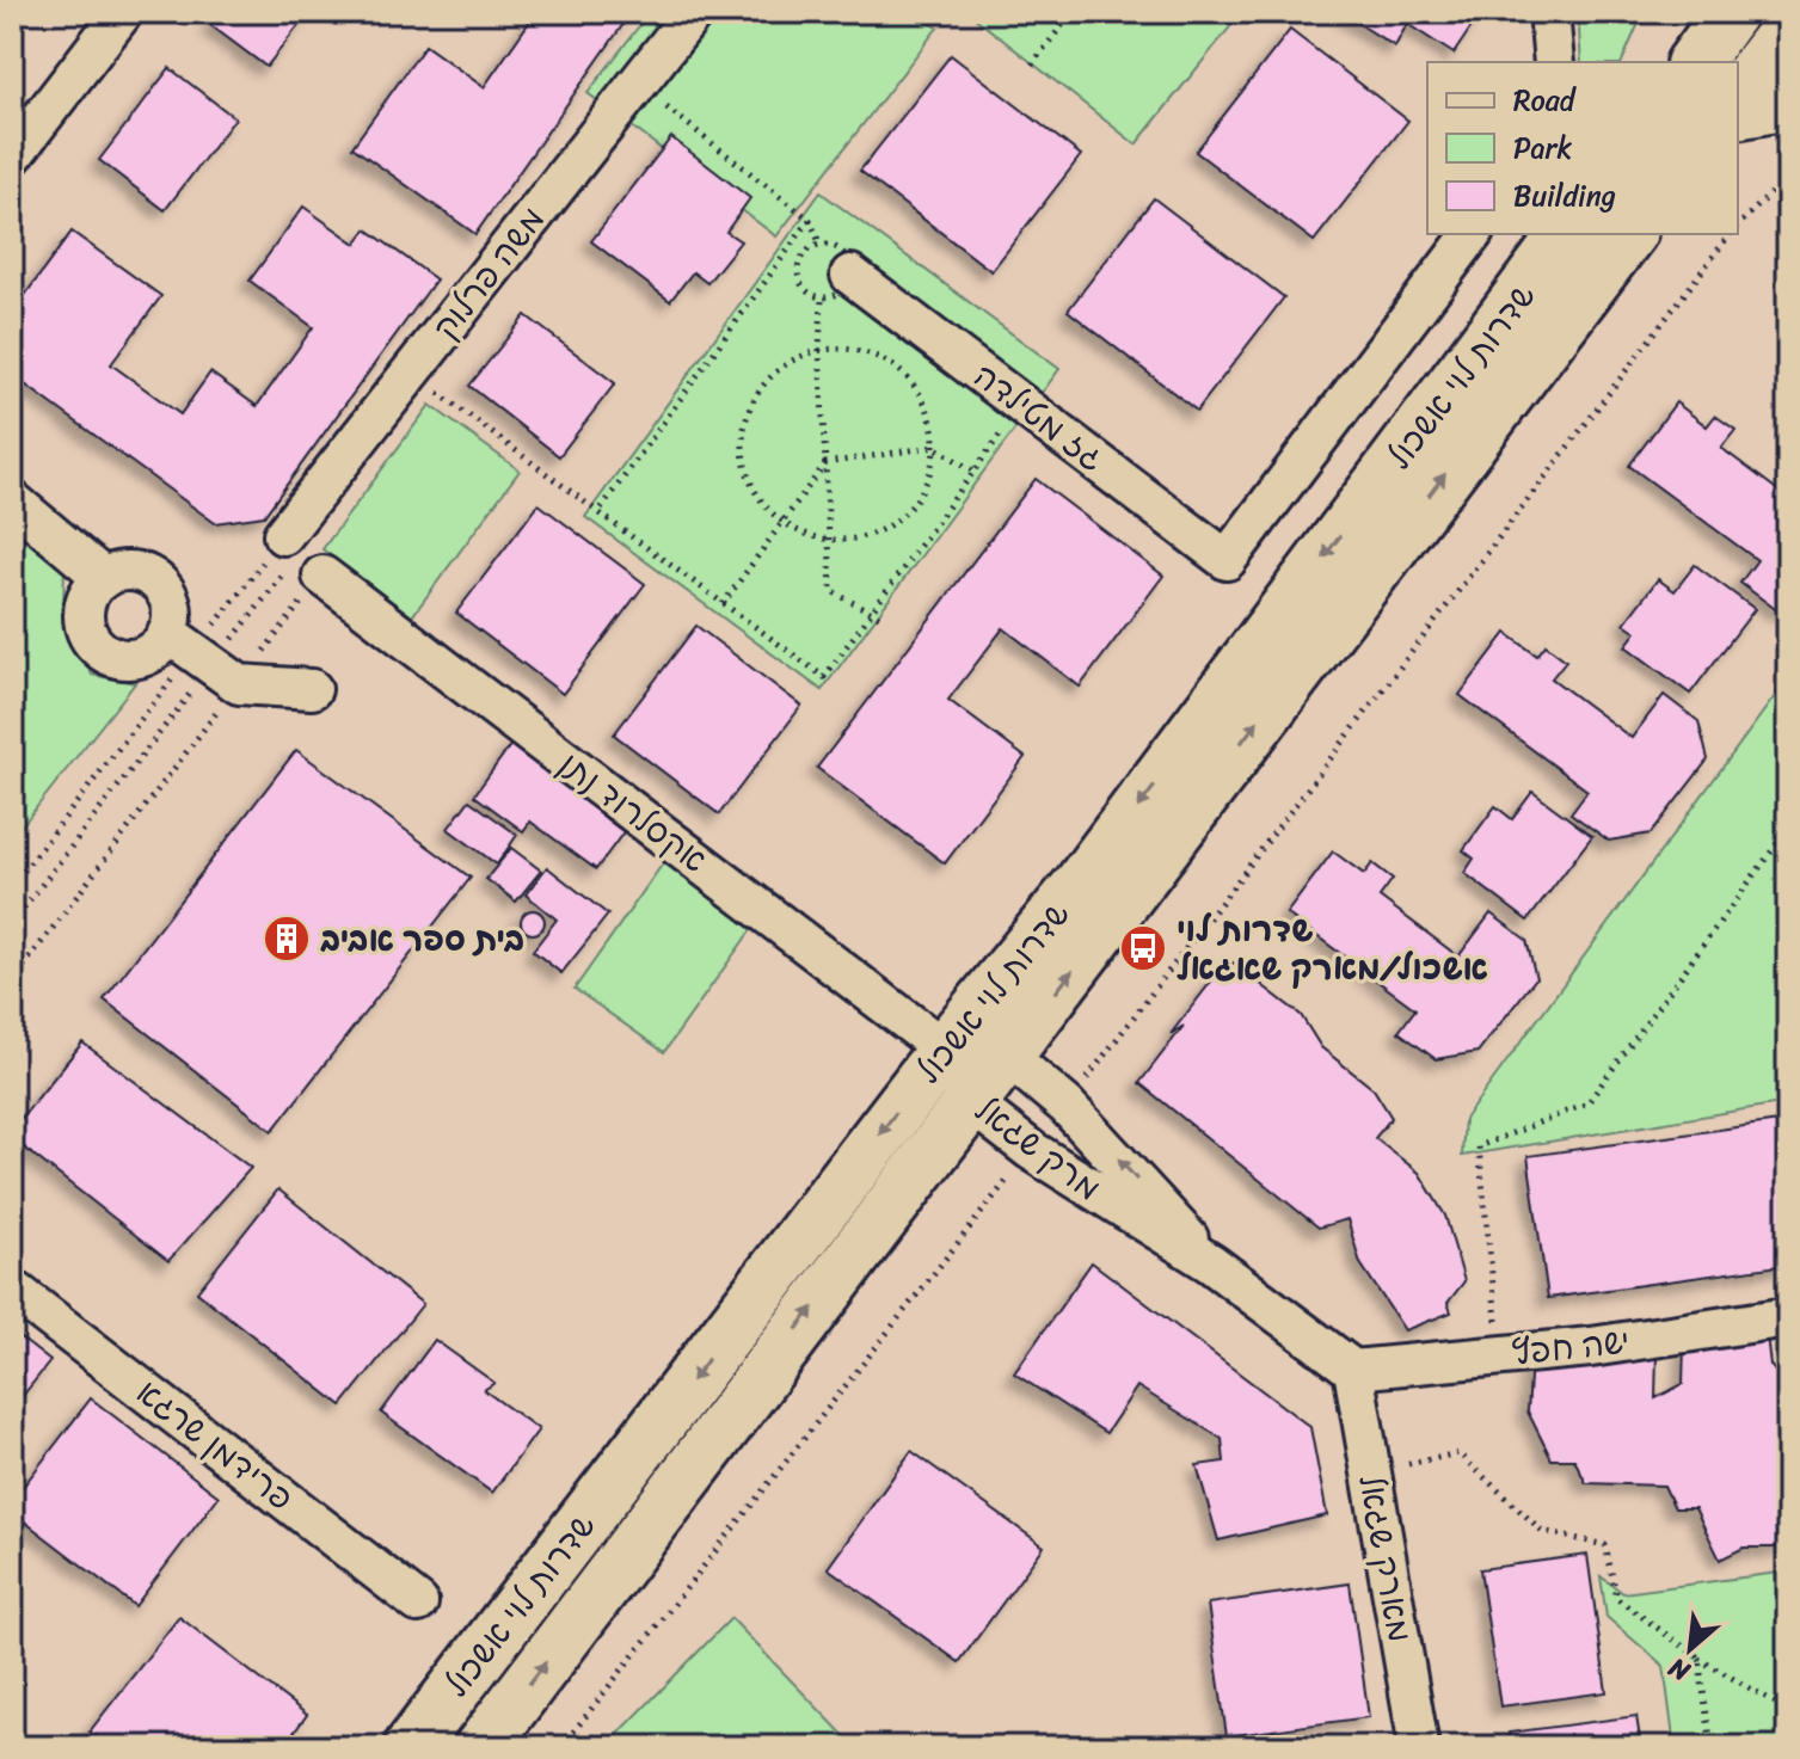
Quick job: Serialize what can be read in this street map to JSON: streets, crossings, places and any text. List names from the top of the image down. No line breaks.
{"streets":{"street":["משה פרלוק","שדרות לוי אשכול","גז מטילדה","אקסלרוד נתן","מרק שגאל","ישה חפץ","פרידמן שרגא","מארק שגאל"]},"crossings":[["שדרות לוי אשכול","אקסלרוד נתן"],["שדרות לוי אשכול","מרק שגאל"],["אקסלרוד נתן","מרק שגאל"],["מרק שגאל","ישה חפץ"],["מרק שגאל","מארק שגאל"],["ישה חפץ","מארק שגאל"]],"places":{"building":["בית ספר אביב"],"bus stop":["שדרות לוי אשכול/מארק שאגאל"]},"legend":["Road","Park","Building"],"north":"bottom left"}
